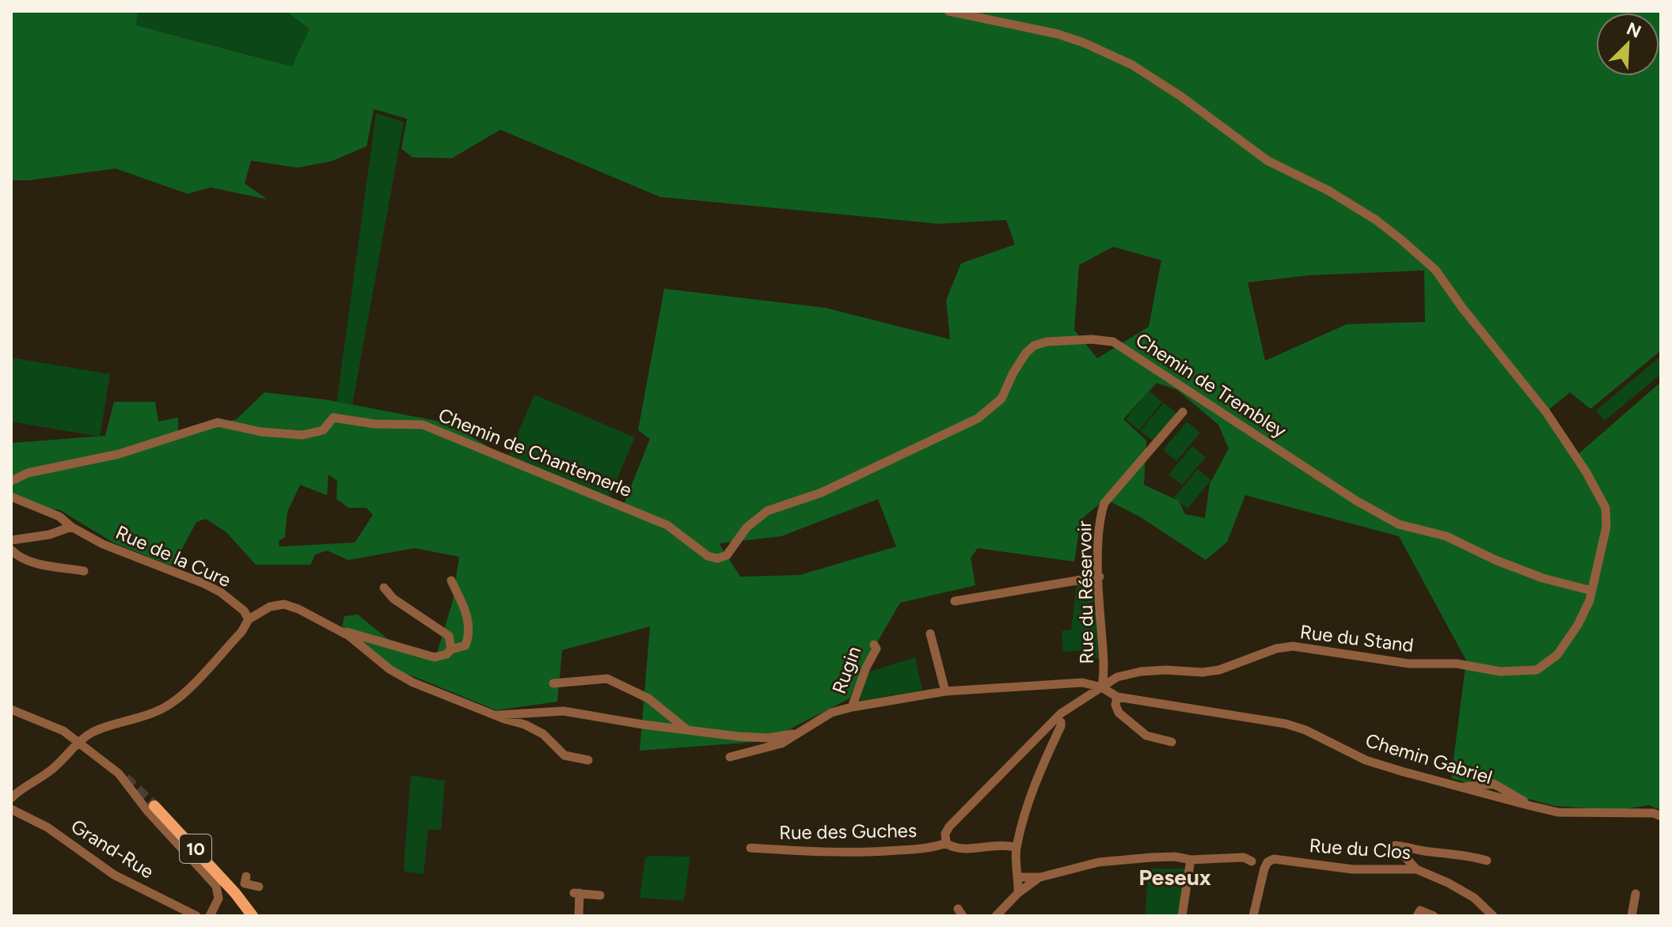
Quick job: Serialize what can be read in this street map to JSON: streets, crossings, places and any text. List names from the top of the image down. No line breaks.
{"streets":{"main road":["10"],"street":["Chemin de Trembley","Chemin de Chantemerle","Rue de la Cure","Rue du Réservoir","Rue du Stand","Rugin","Chemin Gabriel","Rue des Guches","Grand-Rue","Rue du Clos"]},"crossings":[["Chemin de Trembley","Chemin de Chantemerle"],["Chemin de Trembley","Rue du Stand"],["Rue du Réservoir","Rue du Stand"],["Rue du Réservoir","Chemin Gabriel"],["Rue du Stand","Chemin Gabriel"],["Rue du Stand","Rue des Guches"]],"districts":["Peseux"],"north":"top right"}
